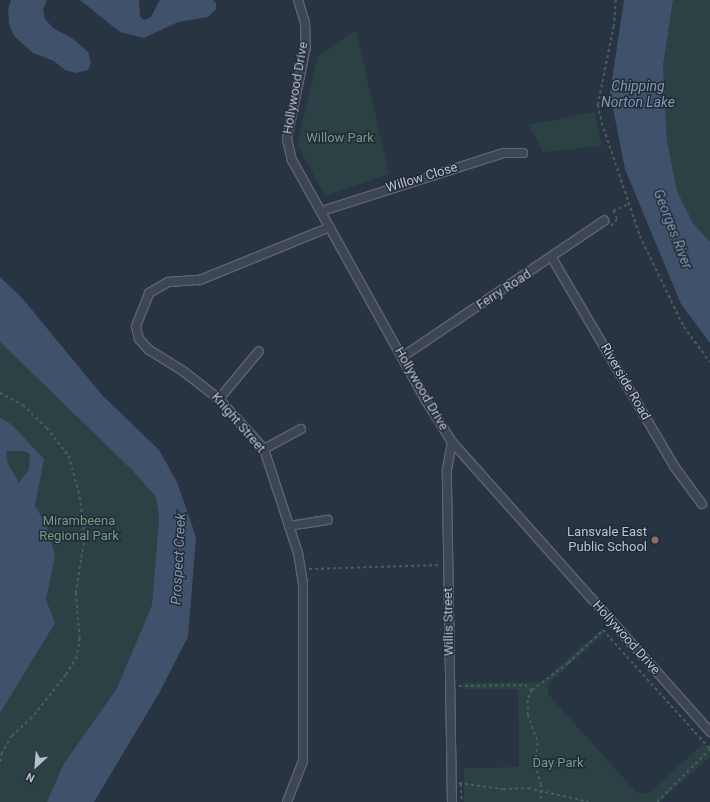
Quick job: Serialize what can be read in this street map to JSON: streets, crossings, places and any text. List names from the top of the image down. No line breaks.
{"streets":{"street":["Hollywood Drive","Willow Close","Ferry Road","Riverside Road","Knight Street","Willis Street"]},"crossings":[["Hollywood Drive","Willow Close"],["Hollywood Drive","Ferry Road"],["Hollywood Drive","Knight Street"],["Hollywood Drive","Willis Street"],["Ferry Road","Riverside Road"]],"water":["Chipping Norton Lake","Georges River","Prospect Creek"],"parks":["Willow Park","Mirambeena Regional Park","Day Park"],"places":["Lansvale East Public School"],"north":"bottom left"}
